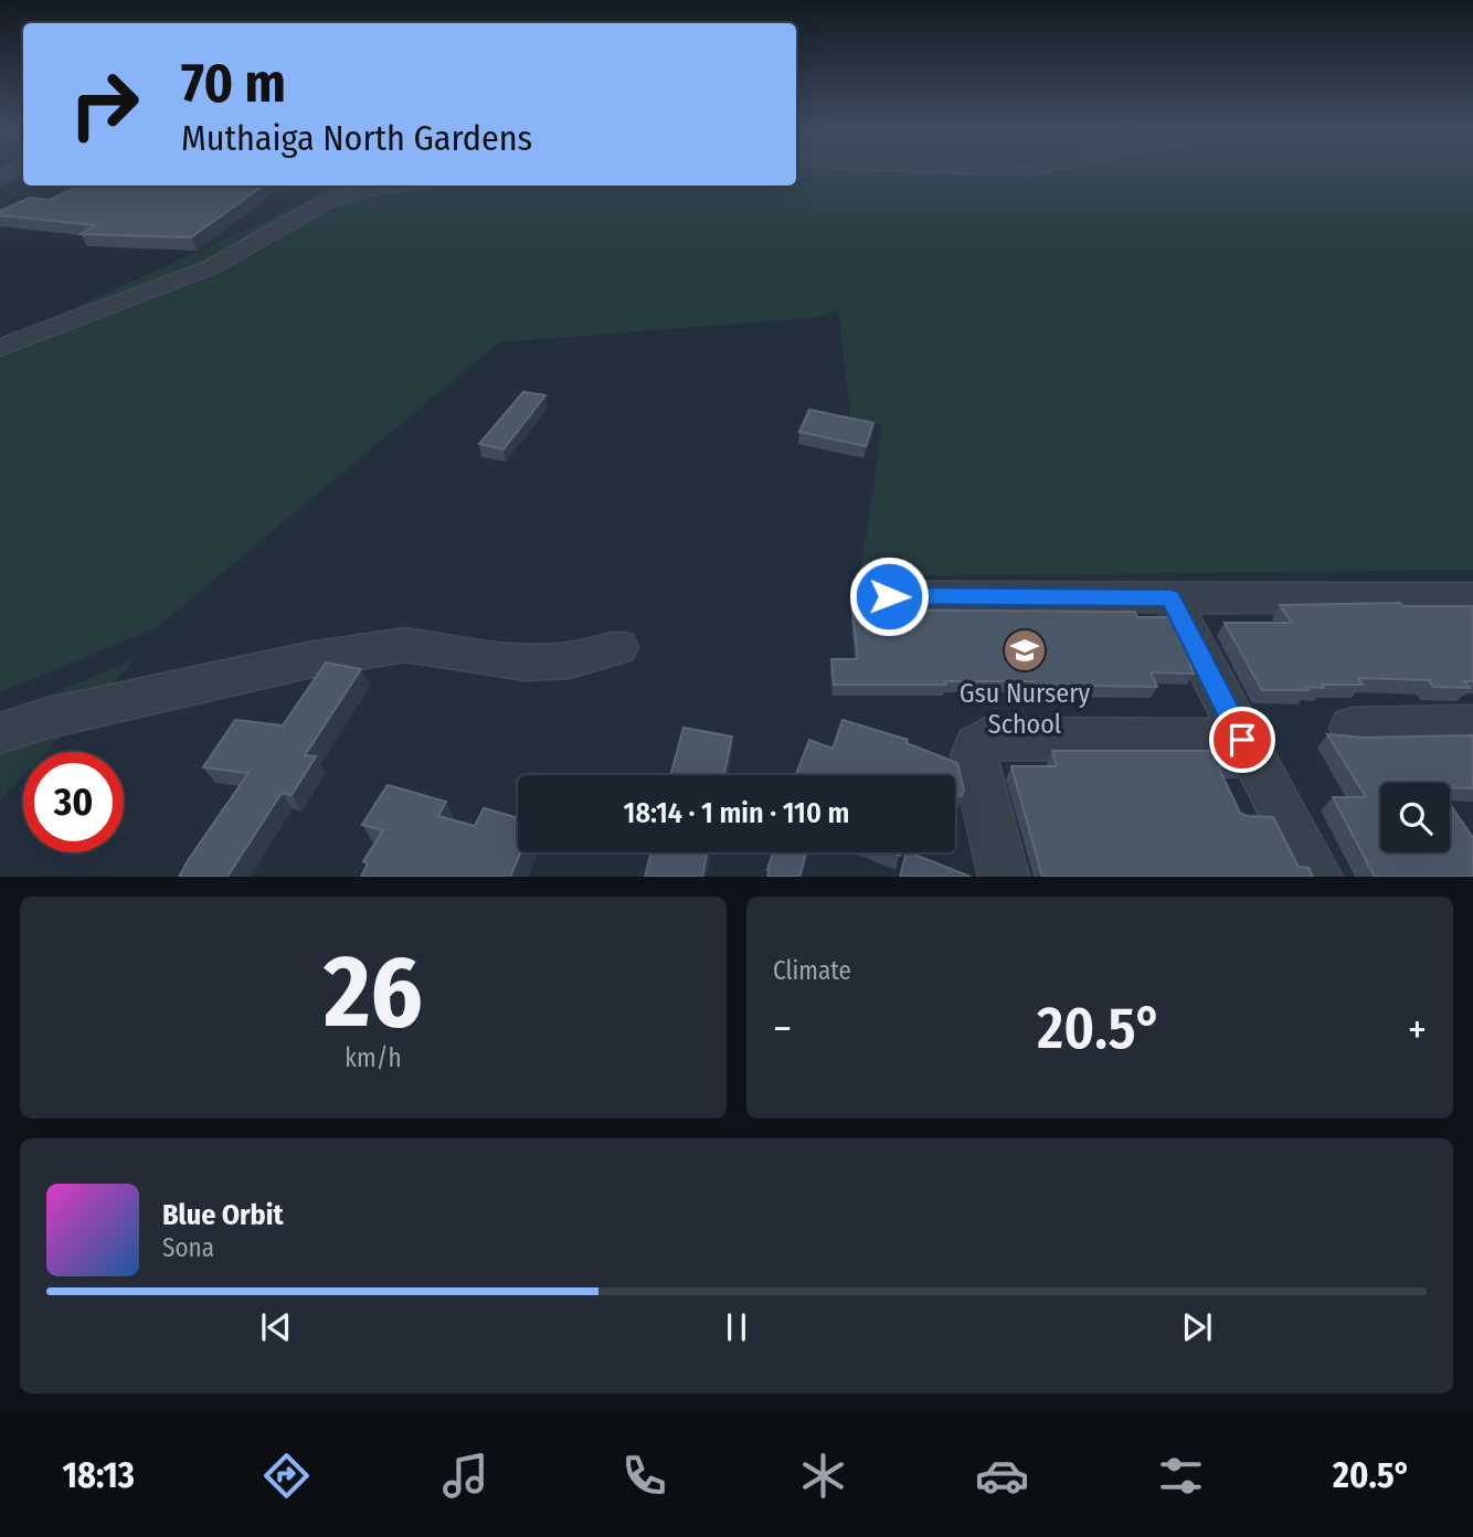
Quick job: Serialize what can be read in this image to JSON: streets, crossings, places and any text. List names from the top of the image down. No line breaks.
{"places":{"school or university":["Gsu Nursery School"]},"page":{"turn":["70 m","Muthaiga North Gardens"],"limit":"30","trip":"18:14 · 1 min · 110 m","tile":[["26","km/h"],"Climate"],"heat":["−","20.5°","+"],"song":["Blue Orbit","Sona"],"tabs":["18:13","20.5°"]}}
